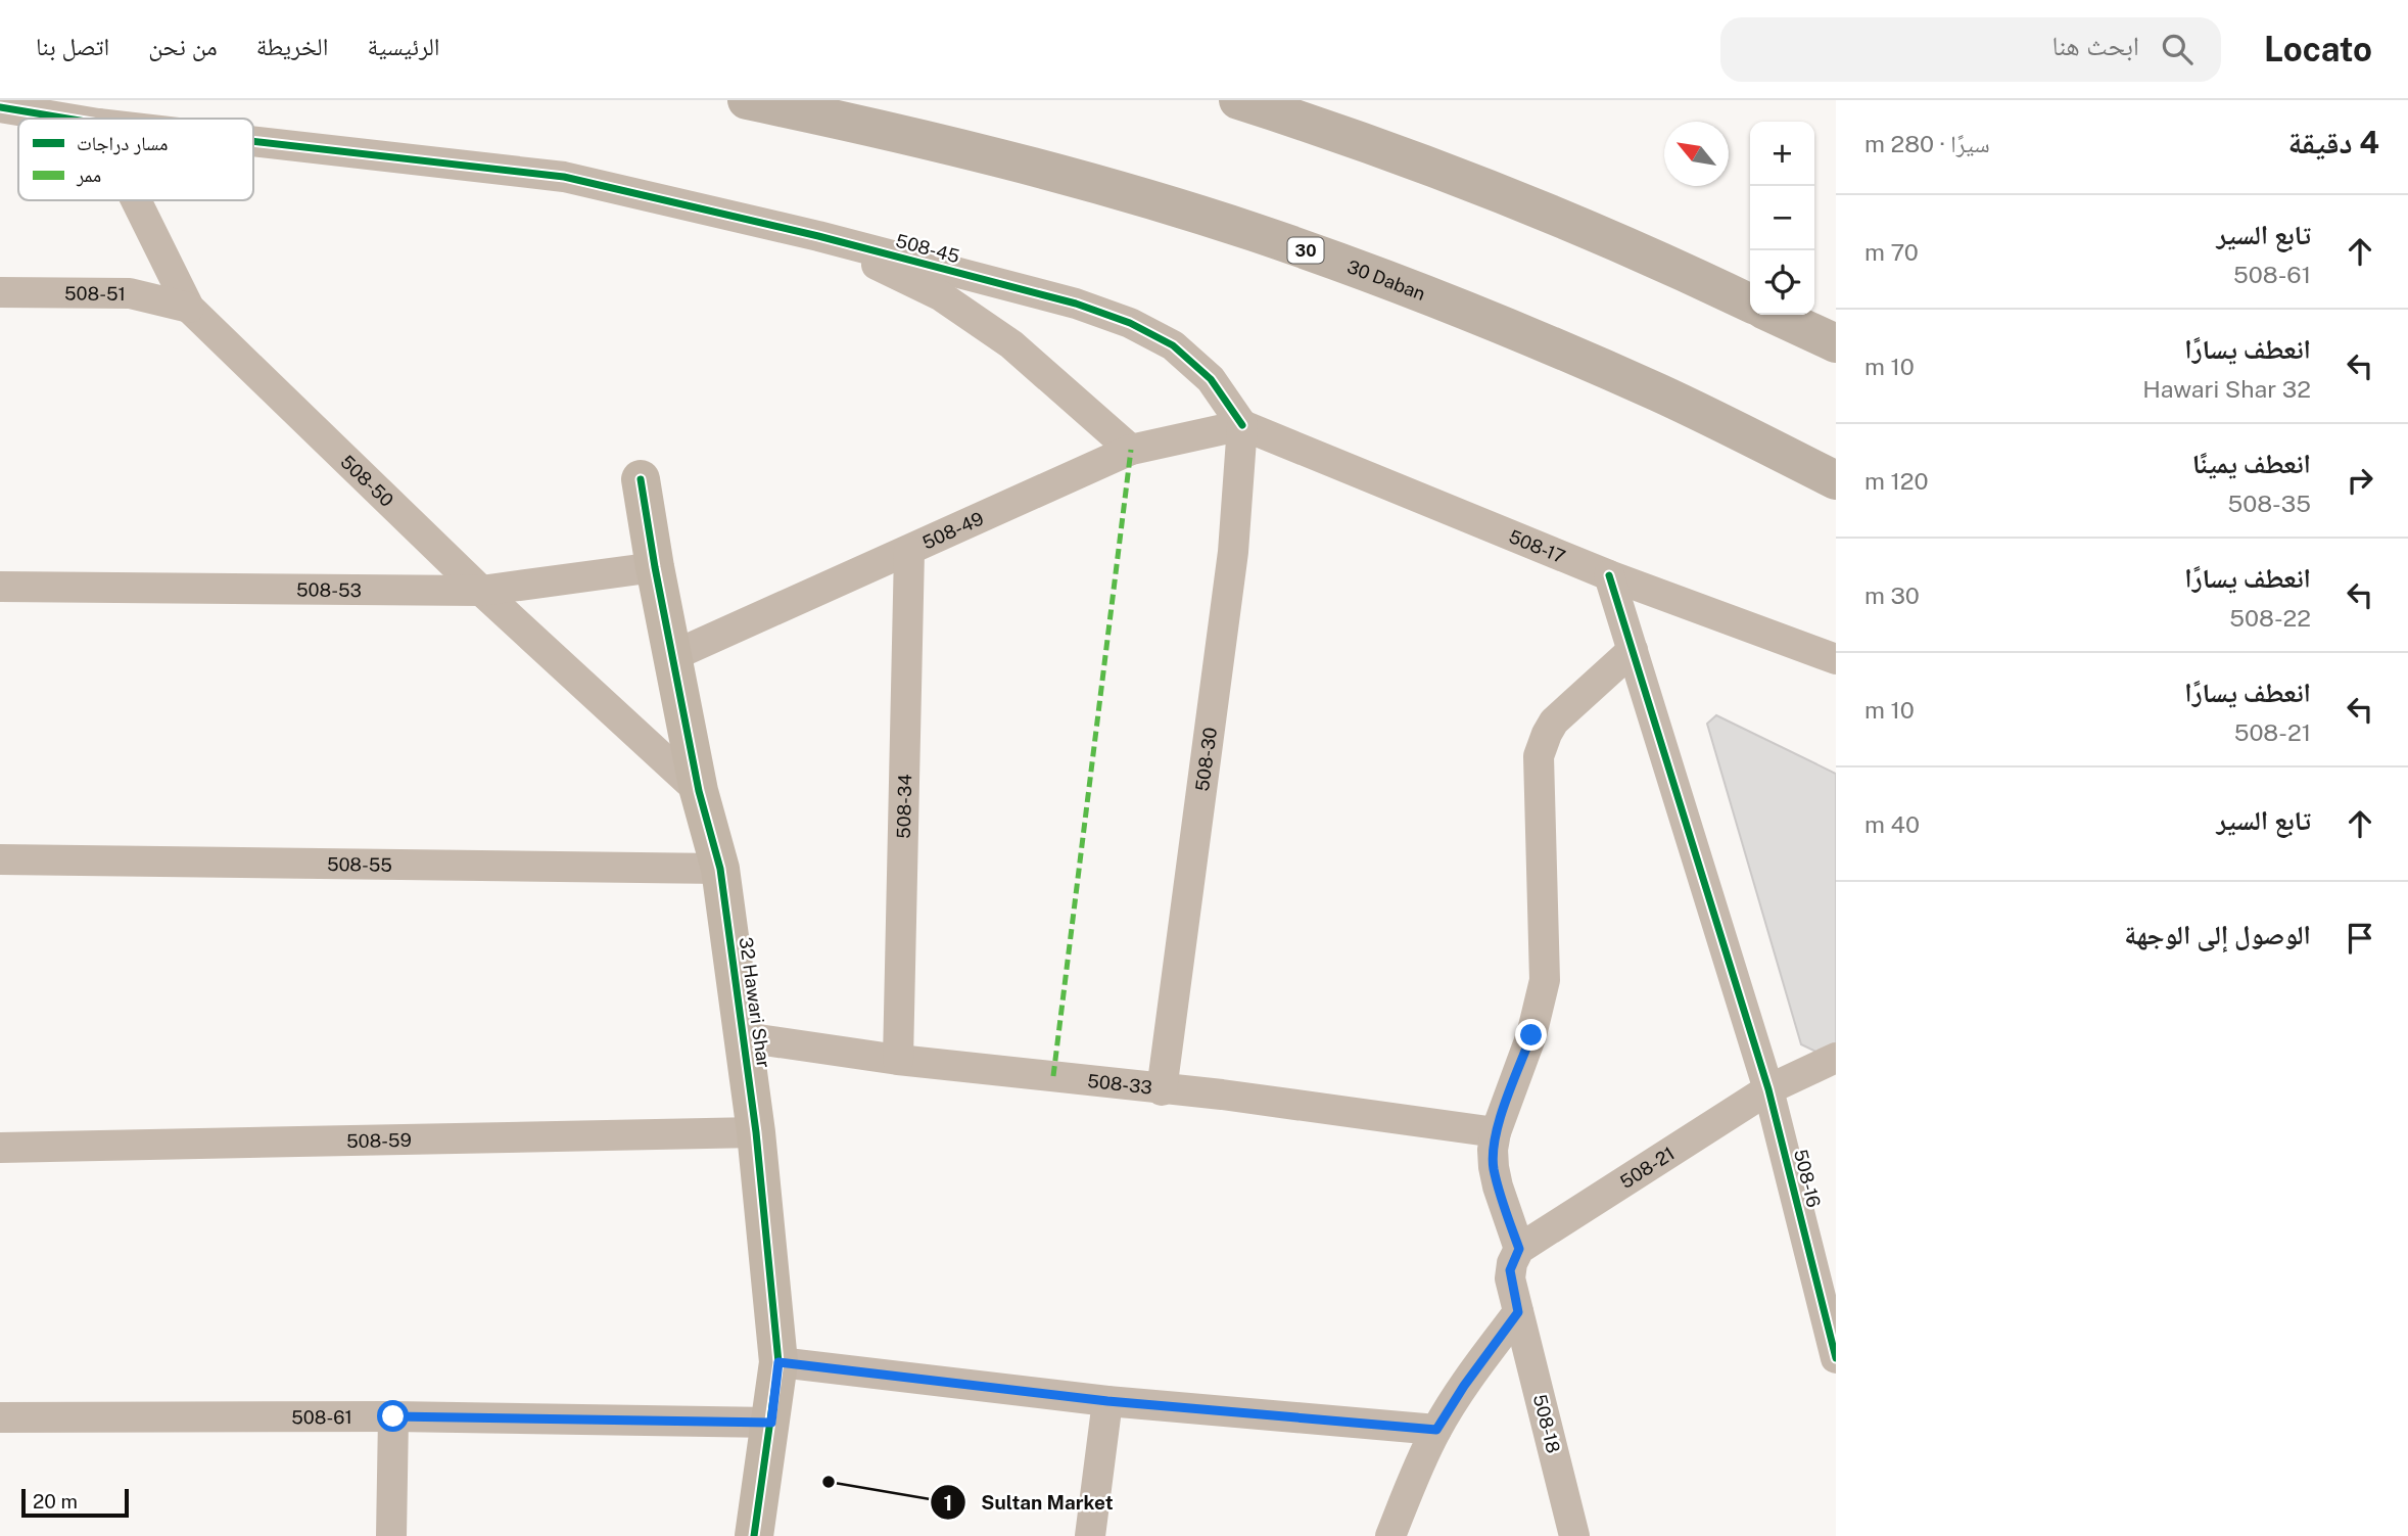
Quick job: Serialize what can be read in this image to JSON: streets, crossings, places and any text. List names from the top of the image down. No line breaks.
{"streets":{"main road":["30","30 Daban"],"street":["508-45","508-51","508-50","508-49","508-17","508-53","508-30","508-34","508-55","32 Hawari Shar","508-33","508-59","508-21","508-16","508-61","508-18"]},"crossings":[["508-45","508-49"],["508-45","508-17"],["508-45","508-30"],["508-51","508-50"],["508-50","508-53"],["508-50","32 Hawari Shar"],["508-49","508-17"],["508-49","508-30"],["508-49","508-34"],["508-49","32 Hawari Shar"],["508-17","508-30"],["508-17","508-16"],["508-53","32 Hawari Shar"],["508-30","508-33"],["508-34","508-33"],["508-55","32 Hawari Shar"],["32 Hawari Shar","508-33"],["32 Hawari Shar","508-59"],["32 Hawari Shar","508-61"],["508-21","508-16"]],"places":["Sultan Market"],"legend":["مسار دراجات","ممر"],"scale_bar":"20 m","north":"top left","page":{"header":"Locato","search":"ابحث هنا","nav":["الرئيسية","الخريطة","من نحن","اتصل بنا"],"heading":["4 دقيقة","سيرًا · 280 m"],"map_buttons":["+","−"],"list":[["تابع السير","508-61","70 m"],["انعطف يسارًا","32 Hawari Shar","10 m"],["انعطف يمينًا","508-35","120 m"],["انعطف يسارًا","508-22","30 m"],["انعطف يسارًا","508-21","10 m"],["تابع السير","40 m"],"الوصول إلى الوجهة"],"scale":"20 m"}}
